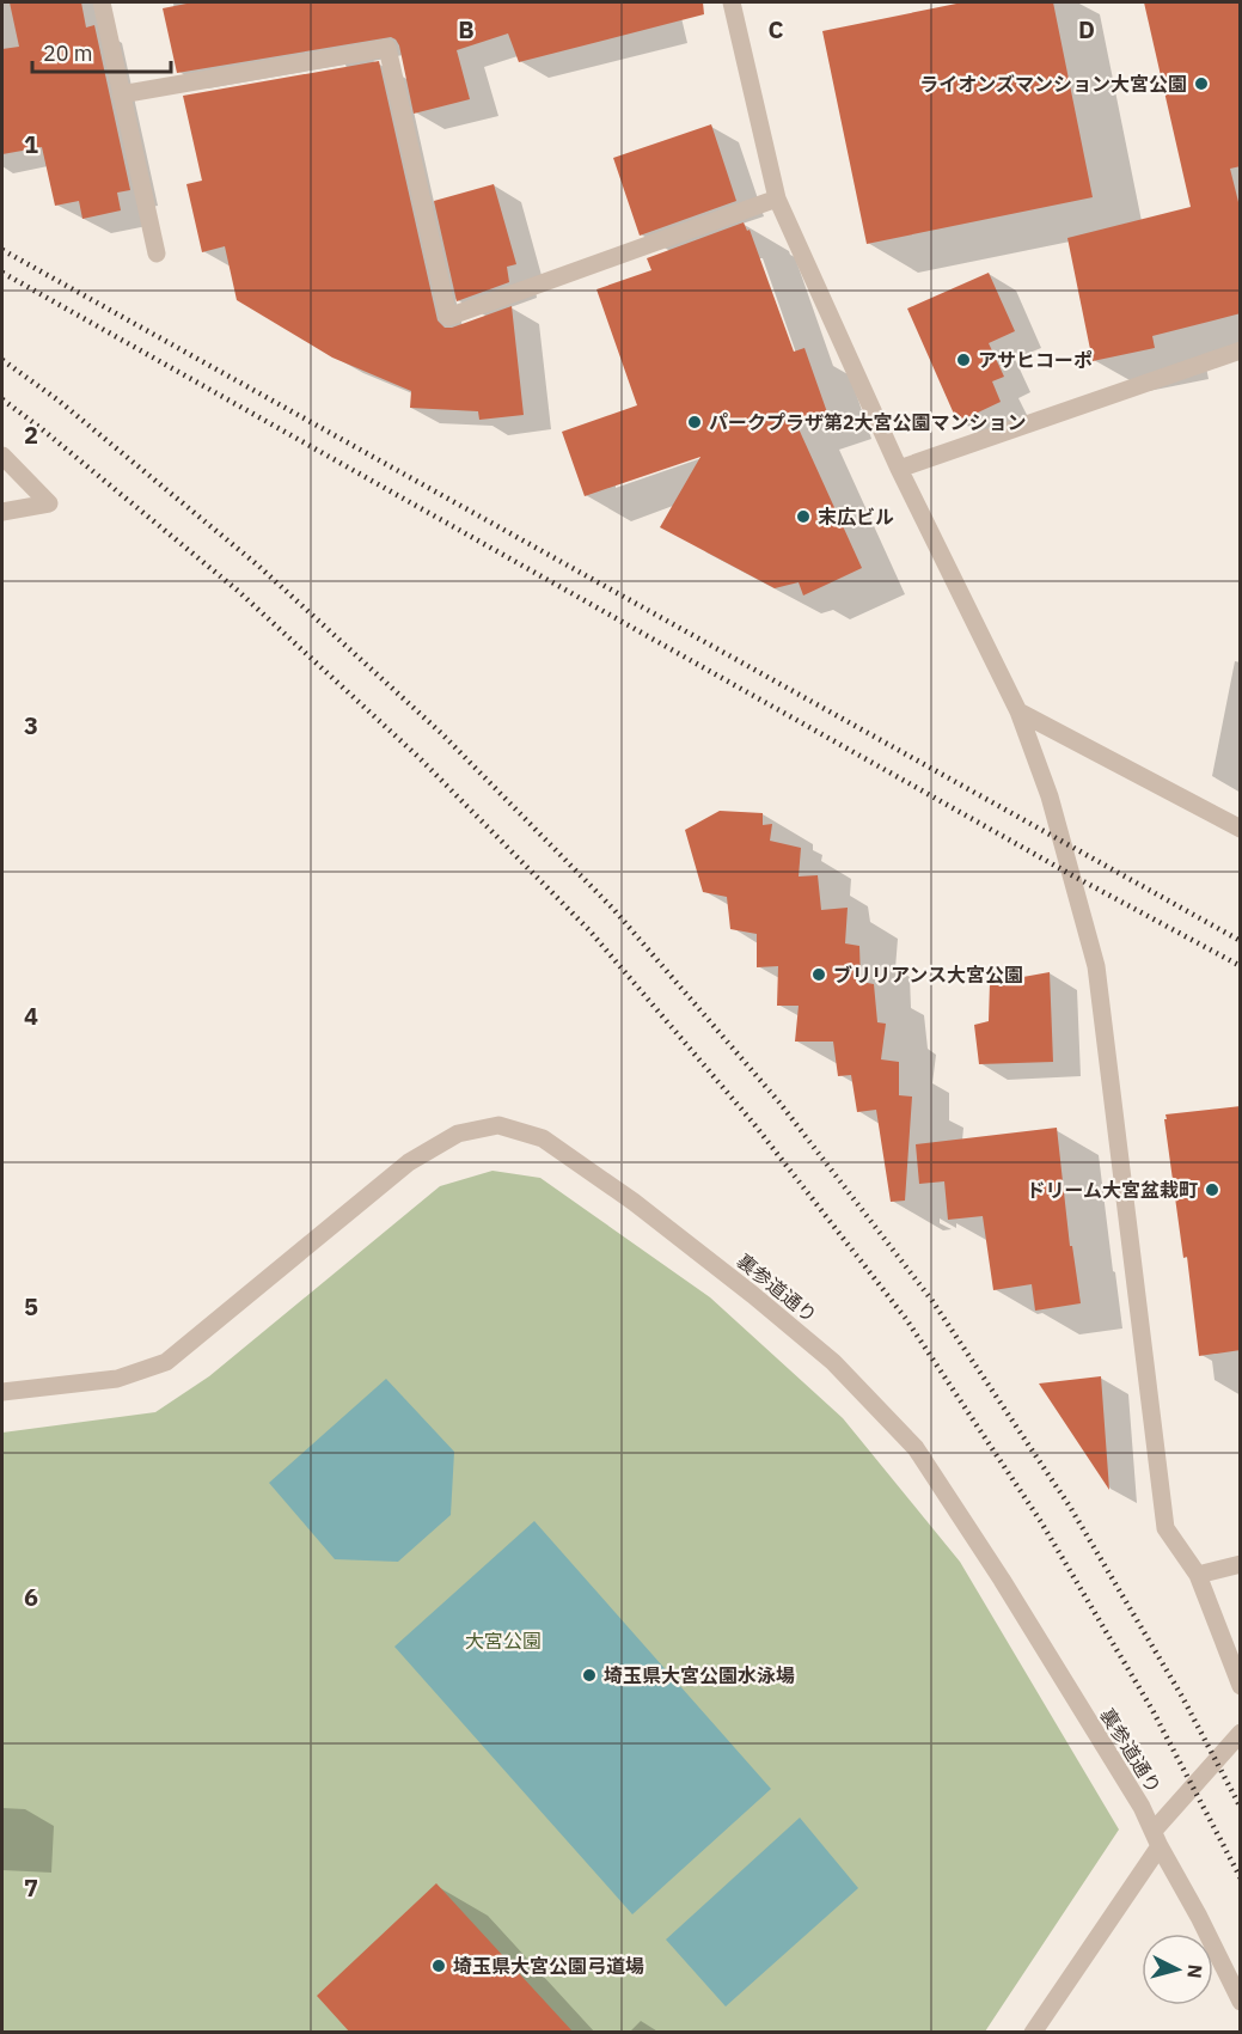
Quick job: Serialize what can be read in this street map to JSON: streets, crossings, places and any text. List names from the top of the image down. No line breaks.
{"streets":{"street":["裏参道通り"]},"parks":["大宮公園"],"places":["ライオンズマンション大宮公園","アサヒコーポ","パークプラザ第2大宮公園マンション","末広ビル","ブリリアンス大宮公園","ドリーム大宮盆栽町","埼玉県大宮公園水泳場","埼玉県大宮公園弓道場"],"scale_bar":"20 m","north":"right","grid":{"columns":["B","C","D"],"rows":["1","2","3","4","5","6","7"]}}
